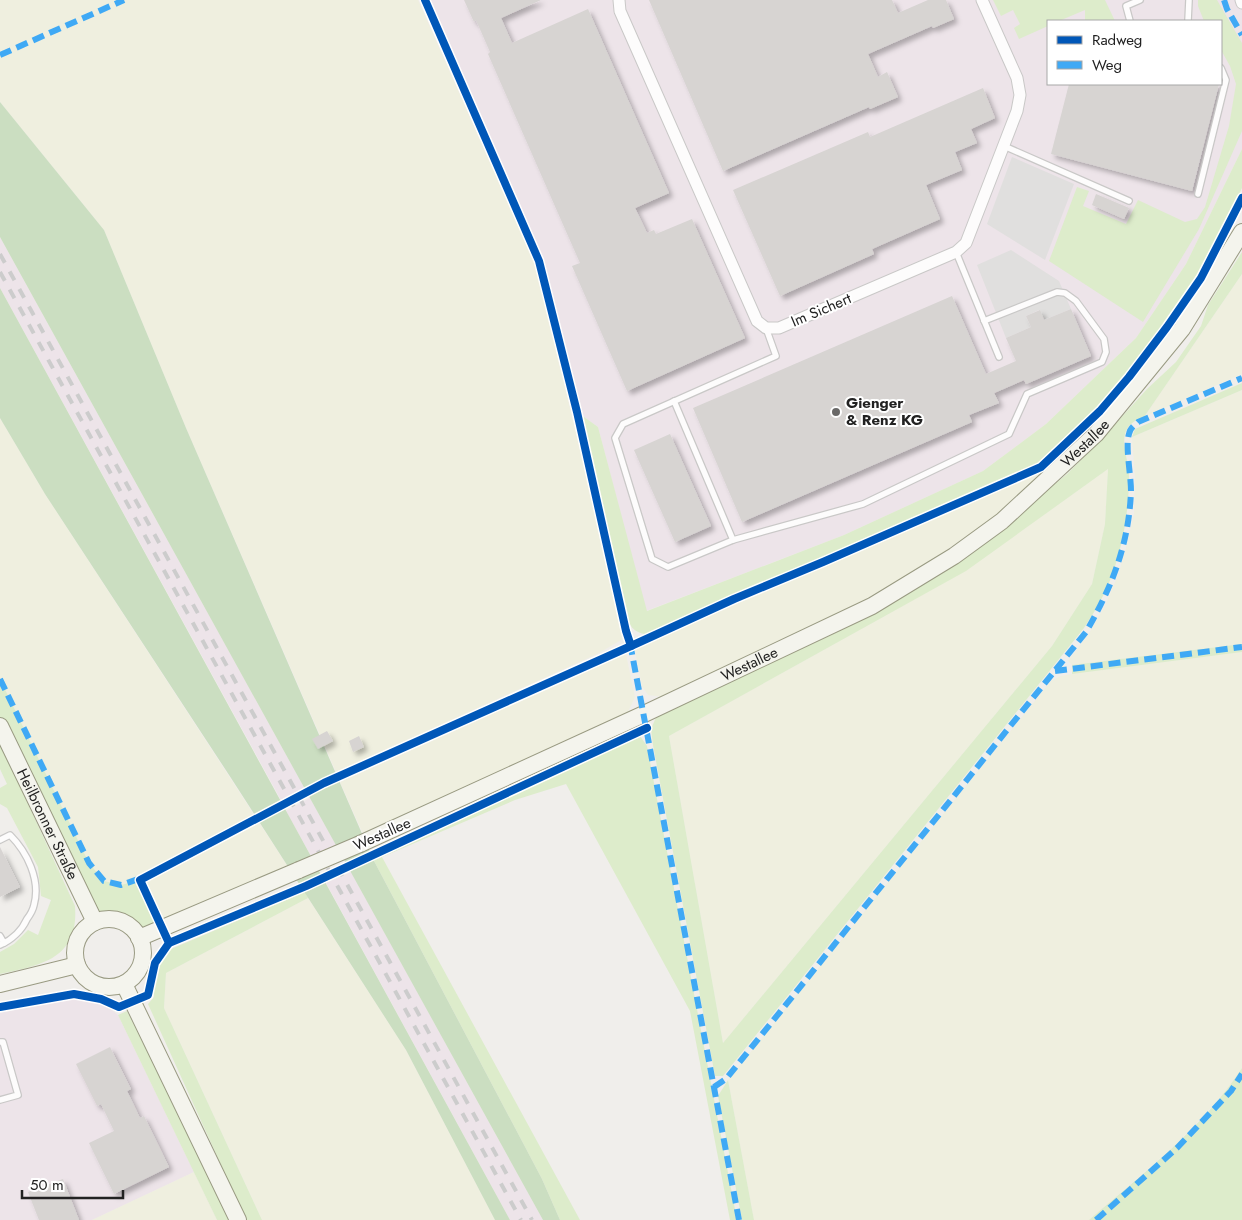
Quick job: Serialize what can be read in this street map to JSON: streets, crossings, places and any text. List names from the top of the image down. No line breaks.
{"streets":{"main road":["Westallee","Heilbronner Straße"],"street":["Im Sichert"]},"crossings":[["Westallee","Heilbronner Straße"]],"places":["Gienger & Renz KG"],"legend":["Radweg","Weg"],"scale_bar":"50 m"}
